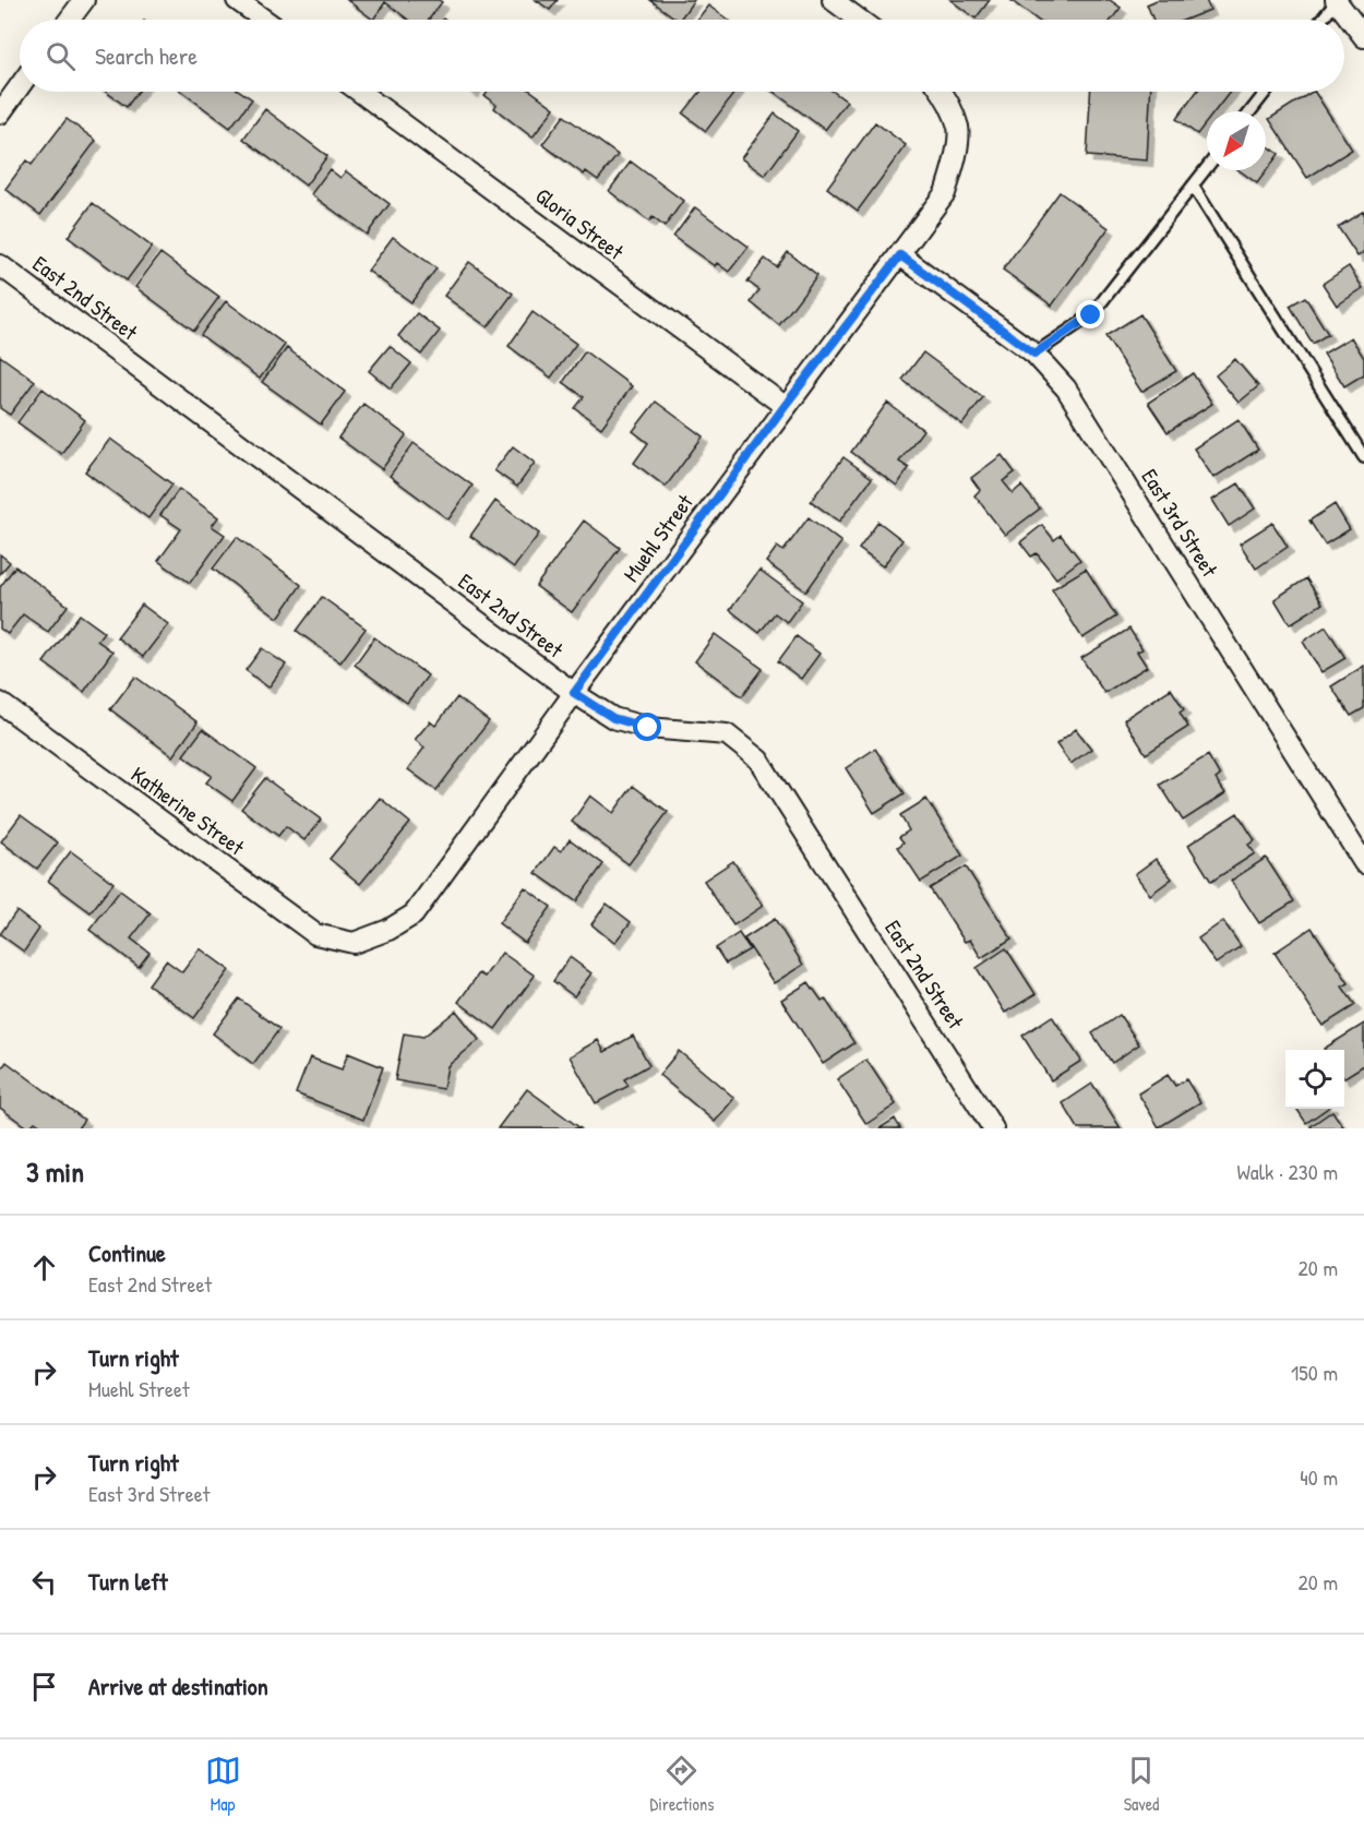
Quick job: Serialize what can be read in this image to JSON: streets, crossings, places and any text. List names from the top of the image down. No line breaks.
{"streets":{"street":["Gloria Street","East 2nd Street","East 3rd Street","Muehl Street","Katherine Street"]},"crossings":[["Gloria Street","Muehl Street"],["East 2nd Street","Muehl Street"],["East 3rd Street","Muehl Street"],["Muehl Street","Katherine Street"]],"north":"bottom left","page":{"search":"Search here","heading":["3 min","Walk · 230 m"],"list":[["Continue","East 2nd Street","20 m"],["Turn right","Muehl Street","150 m"],["Turn right","East 3rd Street","40 m"],["Turn left","20 m"],"Arrive at destination"],"nav":["Map","Directions","Saved"]}}
